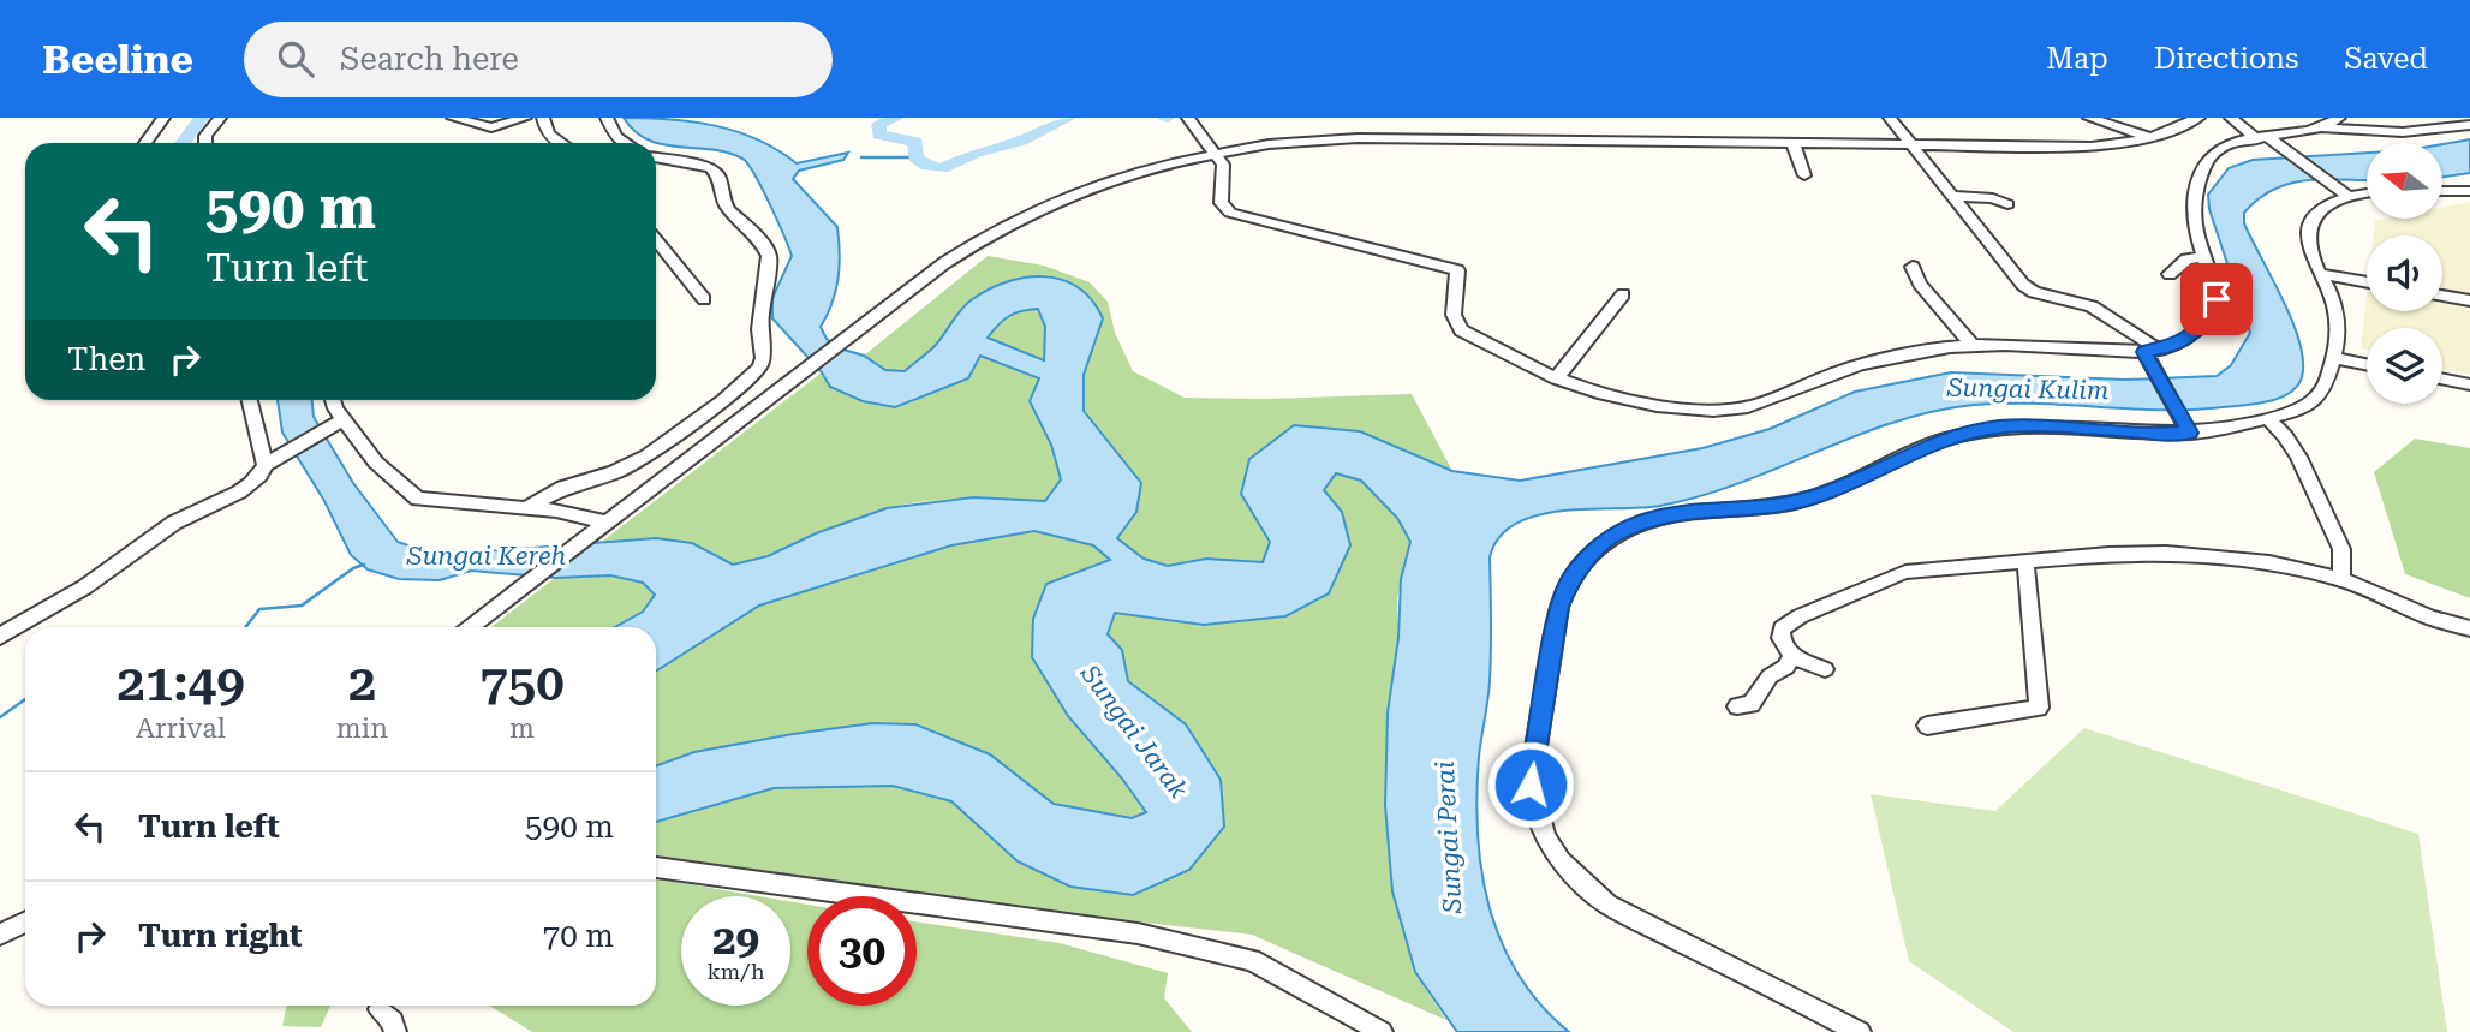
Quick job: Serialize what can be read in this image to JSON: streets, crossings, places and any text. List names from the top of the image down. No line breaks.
{"water":["Sungai Kulim","Sungai Kereh","Sungai Jarak","Sungai Perai"],"north":"left","page":{"header":"Beeline","search":"Search here","nav":["Map","Directions","Saved"],"turn":["590 m","Turn left"],"then":"Then","eta":["21:49","Arrival","2","min","750","m"],"list":[{"name":"Turn left","value":"590 m"},{"name":"Turn right","value":"70 m"}],"speed":"29 km/h","limit":"30"}}
